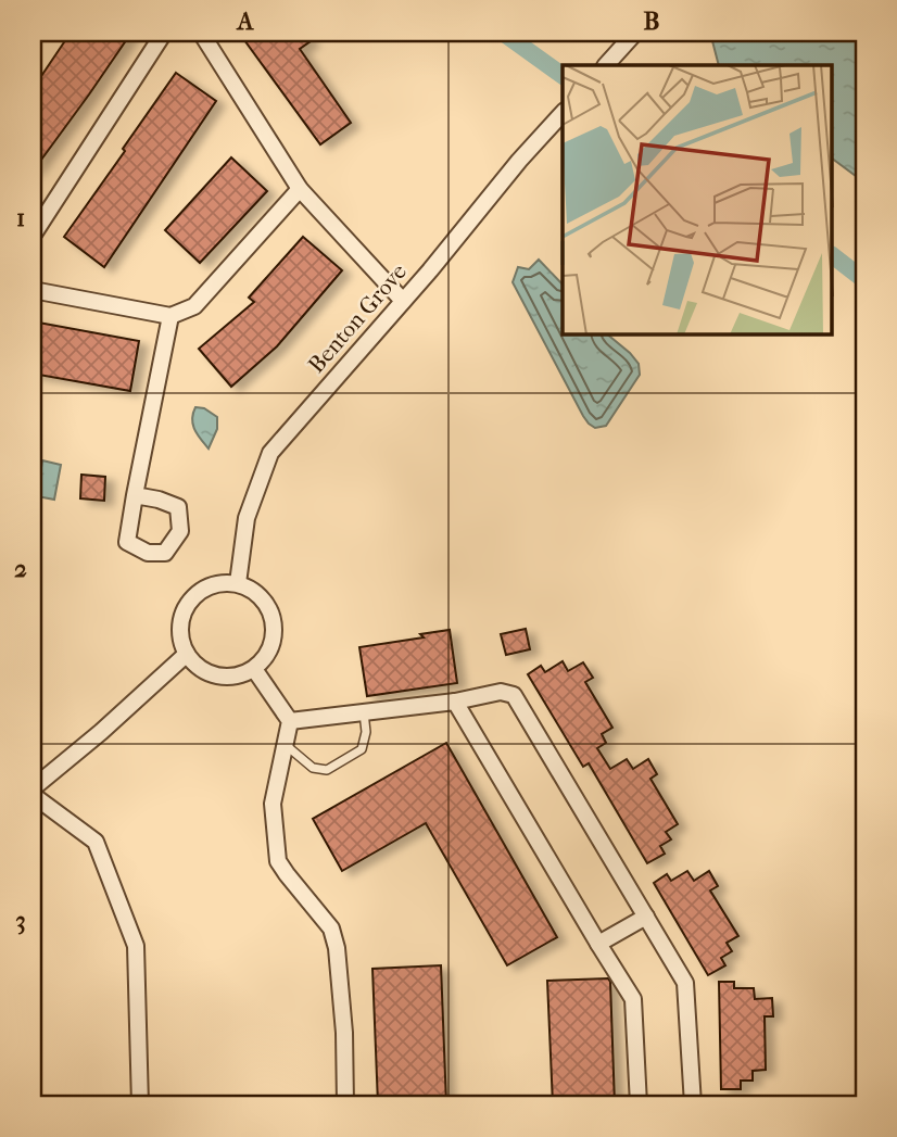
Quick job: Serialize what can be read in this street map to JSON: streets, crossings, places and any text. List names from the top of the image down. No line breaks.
{"streets":{"street":["Benton Grove"]},"grid":{"columns":["A","B"],"rows":["1","2","3"]}}
